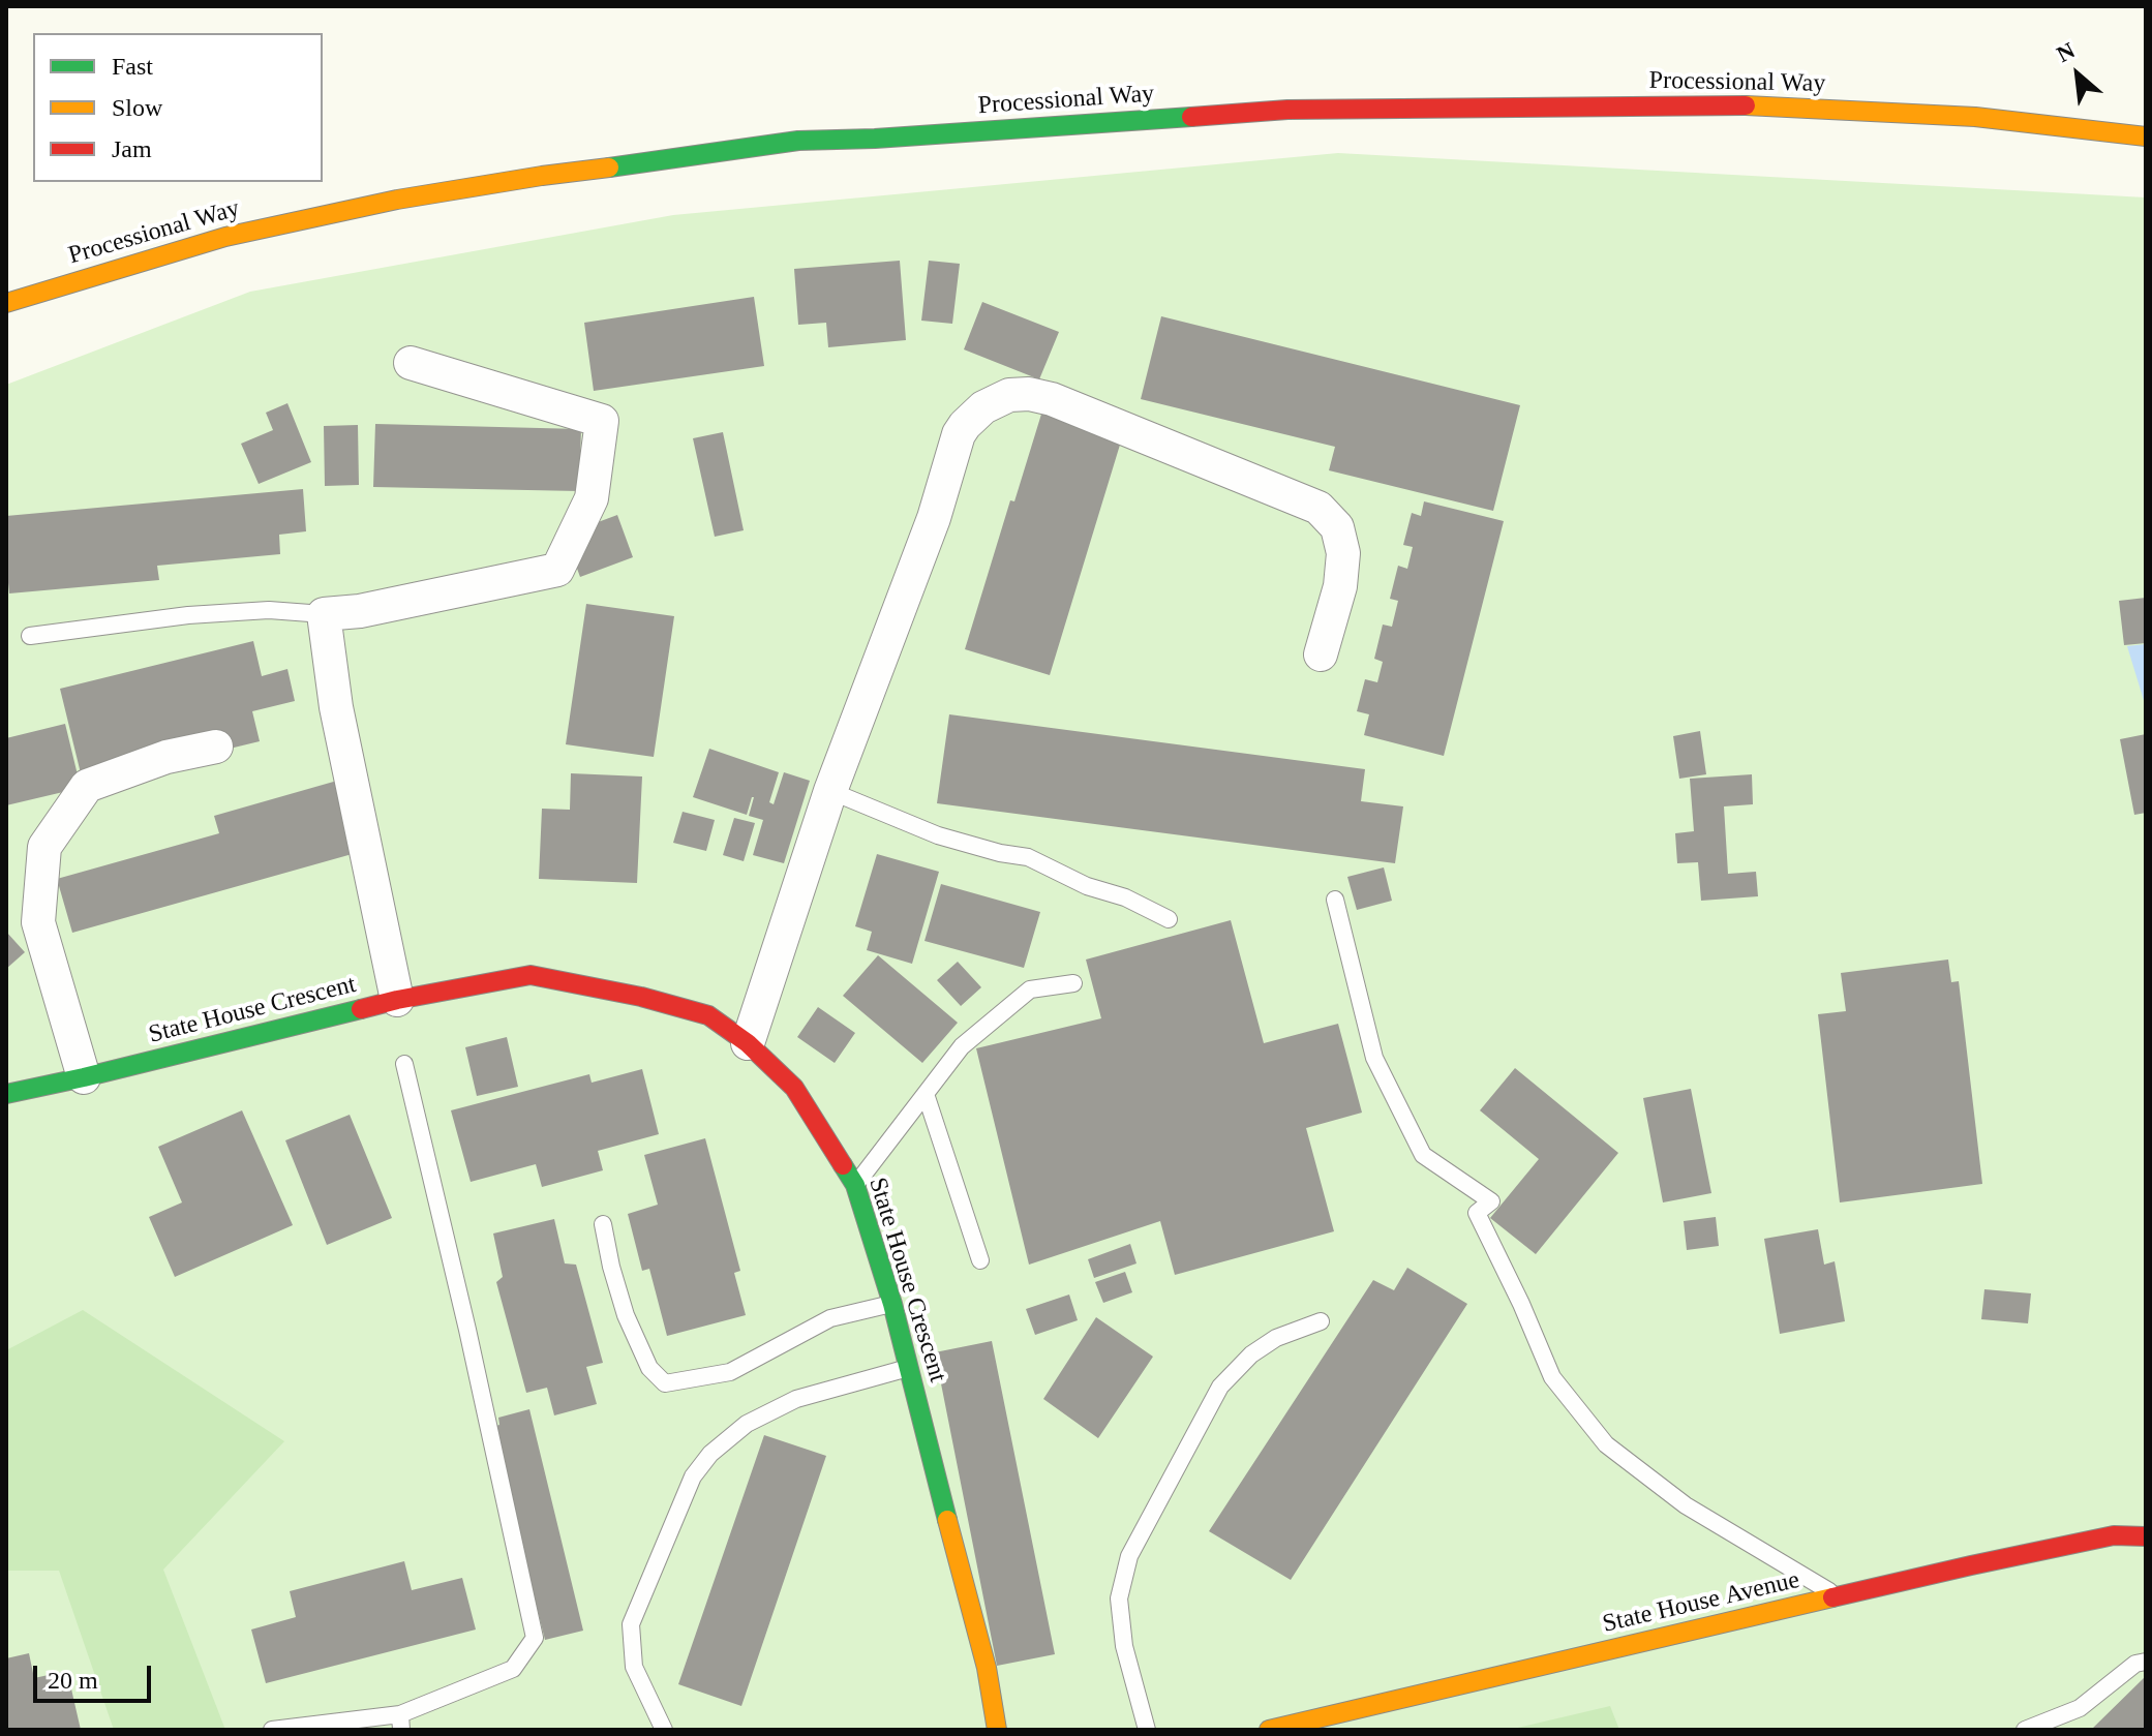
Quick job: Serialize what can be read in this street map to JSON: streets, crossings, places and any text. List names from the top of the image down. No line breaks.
{"streets":{"street":["Processional Way","State House Crescent","State House Avenue"]},"legend":["Fast","Slow","Jam"],"scale_bar":"20 m","north":"top left"}
